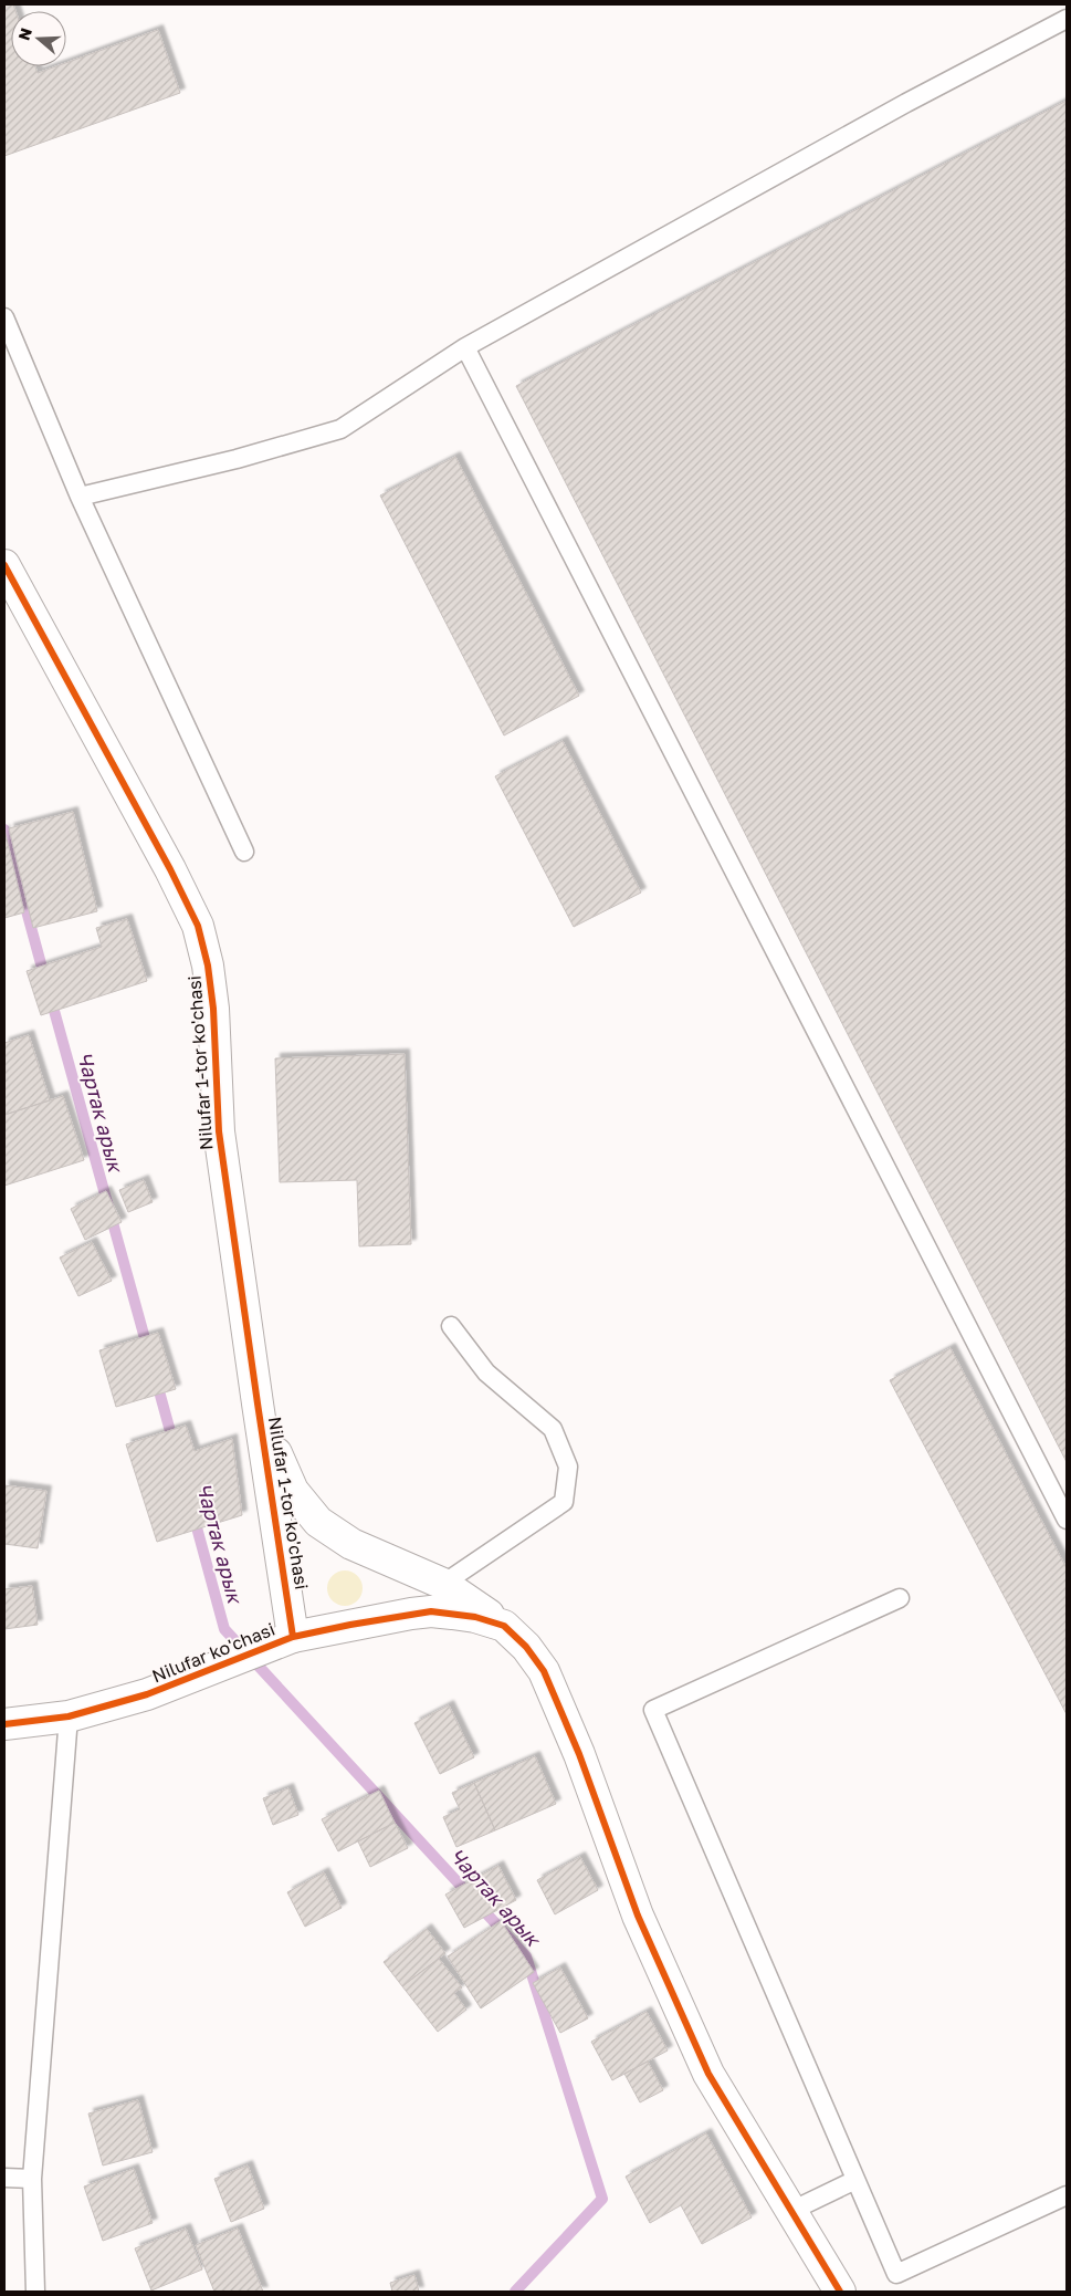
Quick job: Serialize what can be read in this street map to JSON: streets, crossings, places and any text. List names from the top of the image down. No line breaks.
{"streets":{"street":["Nilufar 1-tor ko'chasi","Nilufar ko'chasi"]},"crossings":[["Nilufar 1-tor ko'chasi","Nilufar ko'chasi"]],"water":["Чартак арык"],"north":"left"}
